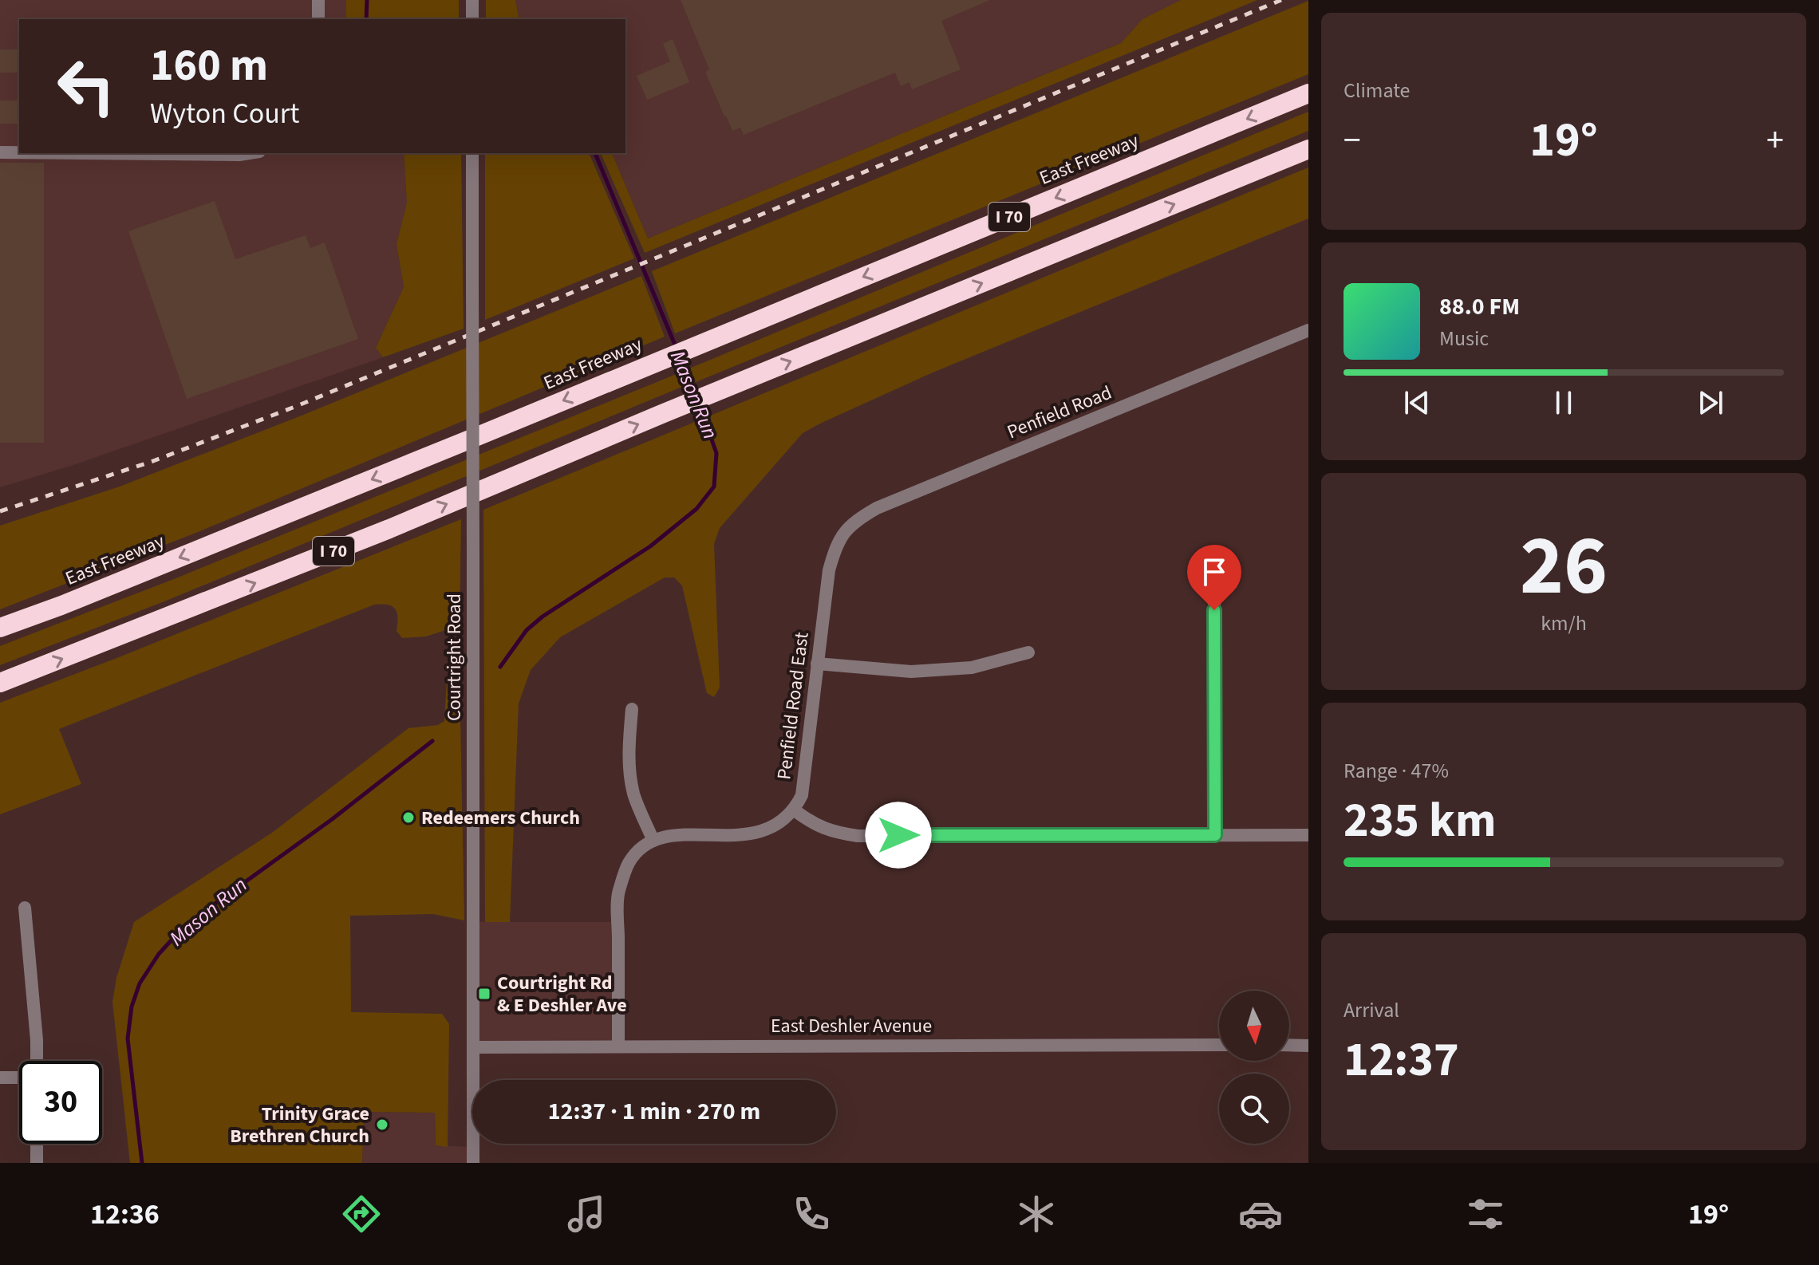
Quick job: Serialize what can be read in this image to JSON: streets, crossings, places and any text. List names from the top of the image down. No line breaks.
{"streets":{"highway":["East Freeway","I 70"],"street":["Penfield Road","Courtright Road","Penfield Road East","East Deshler Avenue"]},"crossings":[["Penfield Road","Penfield Road East"],["Courtright Road","East Deshler Avenue"]],"water":["Mason Run"],"places":{"other":["Redeemers Church","Trinity Grace Brethren Church"],"transit":["Courtright Rd & E Deshler Ave"]},"north":"bottom","page":{"tile":["Climate",["26","km/h"],["Range · 47%","235 km"],["Arrival","12:37"]],"turn":["160 m","Wyton Court"],"heat":["−","19°","+"],"song":["88.0 FM","Music"],"limit":"30","trip":"12:37 · 1 min · 270 m","tabs":["12:36","19°"]}}
